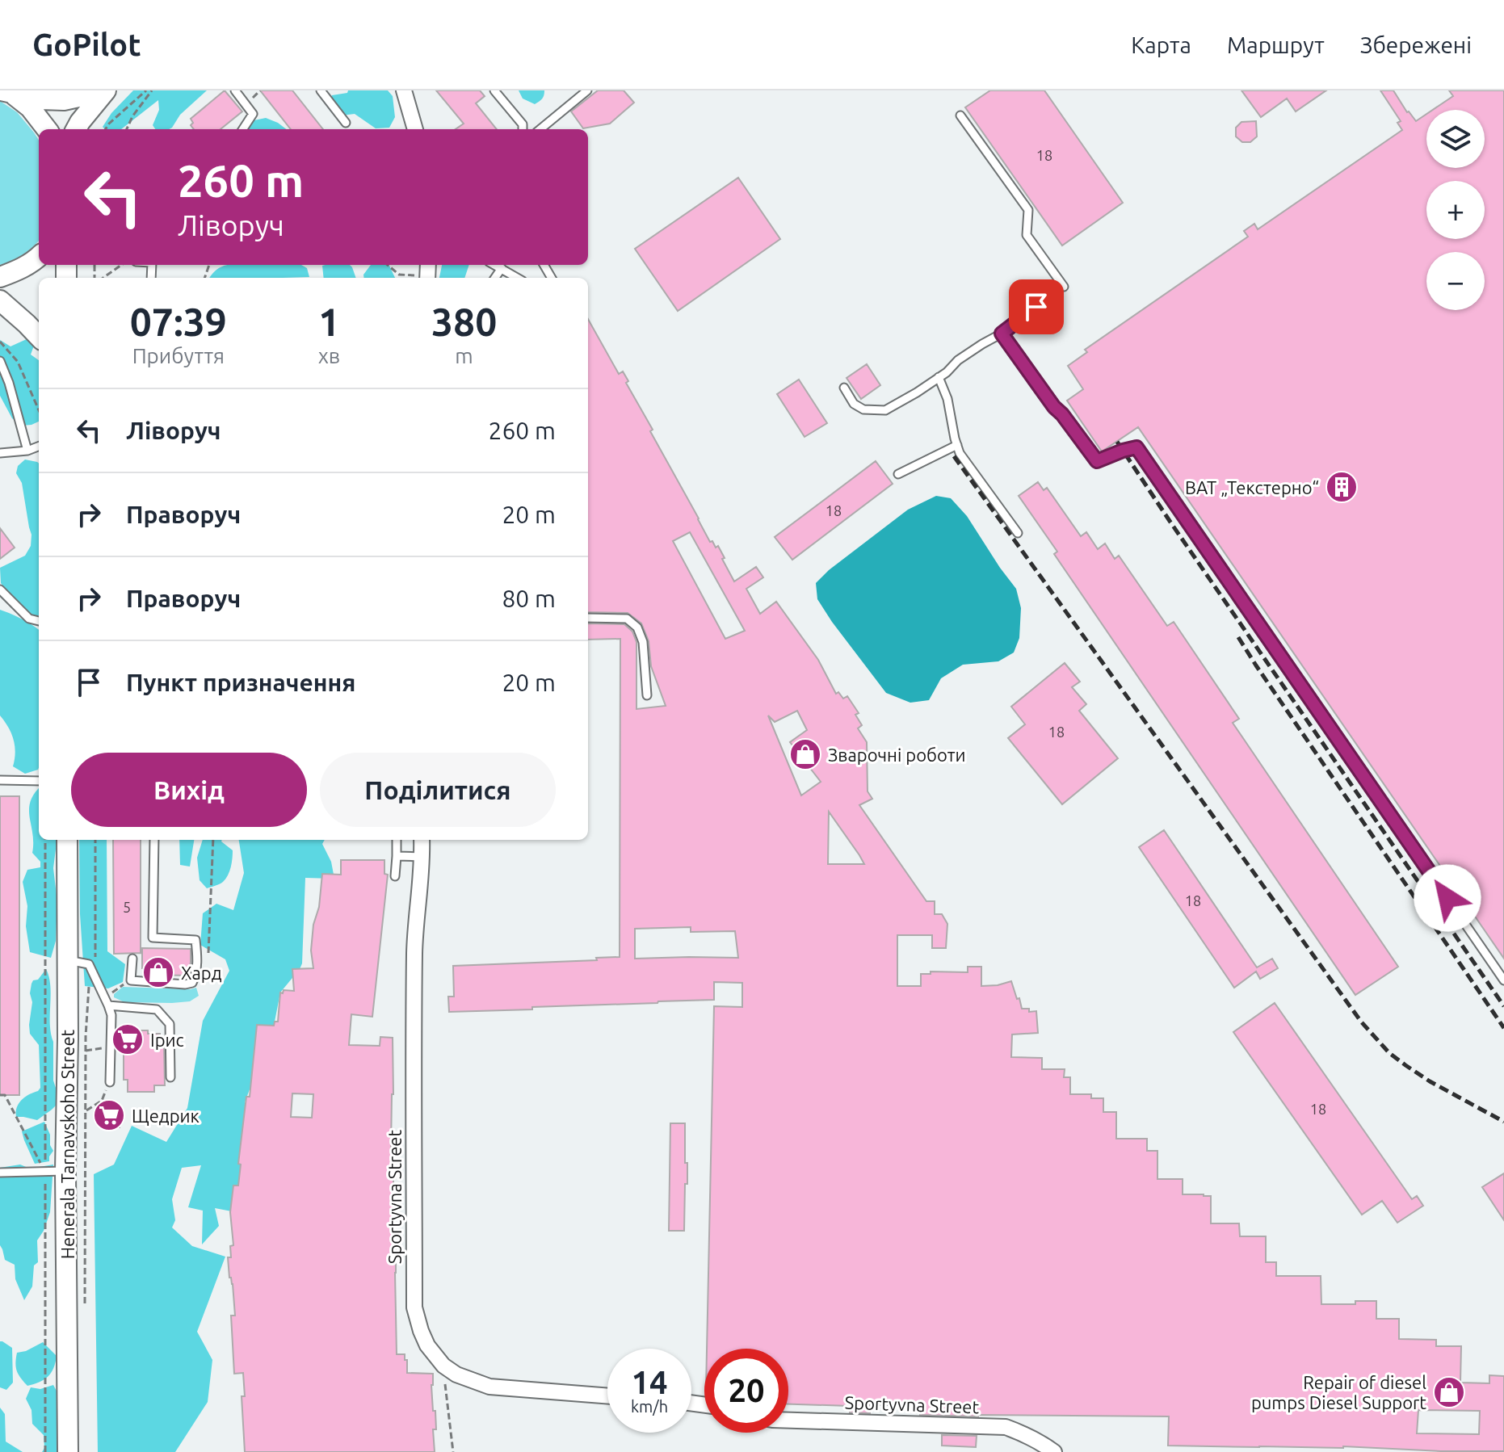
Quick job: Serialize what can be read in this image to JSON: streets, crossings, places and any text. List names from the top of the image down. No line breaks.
{"streets":{"main road":["Henerala Tarnavskoho Street"],"street":["Sportyvna Street"]},"places":{"building":["ВАТ „Текстерно“"],"shop":["Зварочні роботи","Хард","Repair of diesel pumps Diesel Support"],"supermarket":["Ірис","Щедрик"]},"house_numbers":["18","18","18","18","5","18"],"page":{"header":"GoPilot","nav":["Карта","Маршрут","Збережені"],"map_buttons":["+","−"],"turn":["260 m","Ліворуч"],"eta":["07:39","Прибуття","1","хв","380","m"],"list":[{"name":"Ліворуч","value":"260 m"},{"name":"Праворуч","value":"20 m"},{"name":"Праворуч","value":"80 m"},{"name":"Пункт призначення","value":"20 m"}],"buttons":["Вихід","Поділитися"],"speed":"14 km/h","limit":"20"}}
